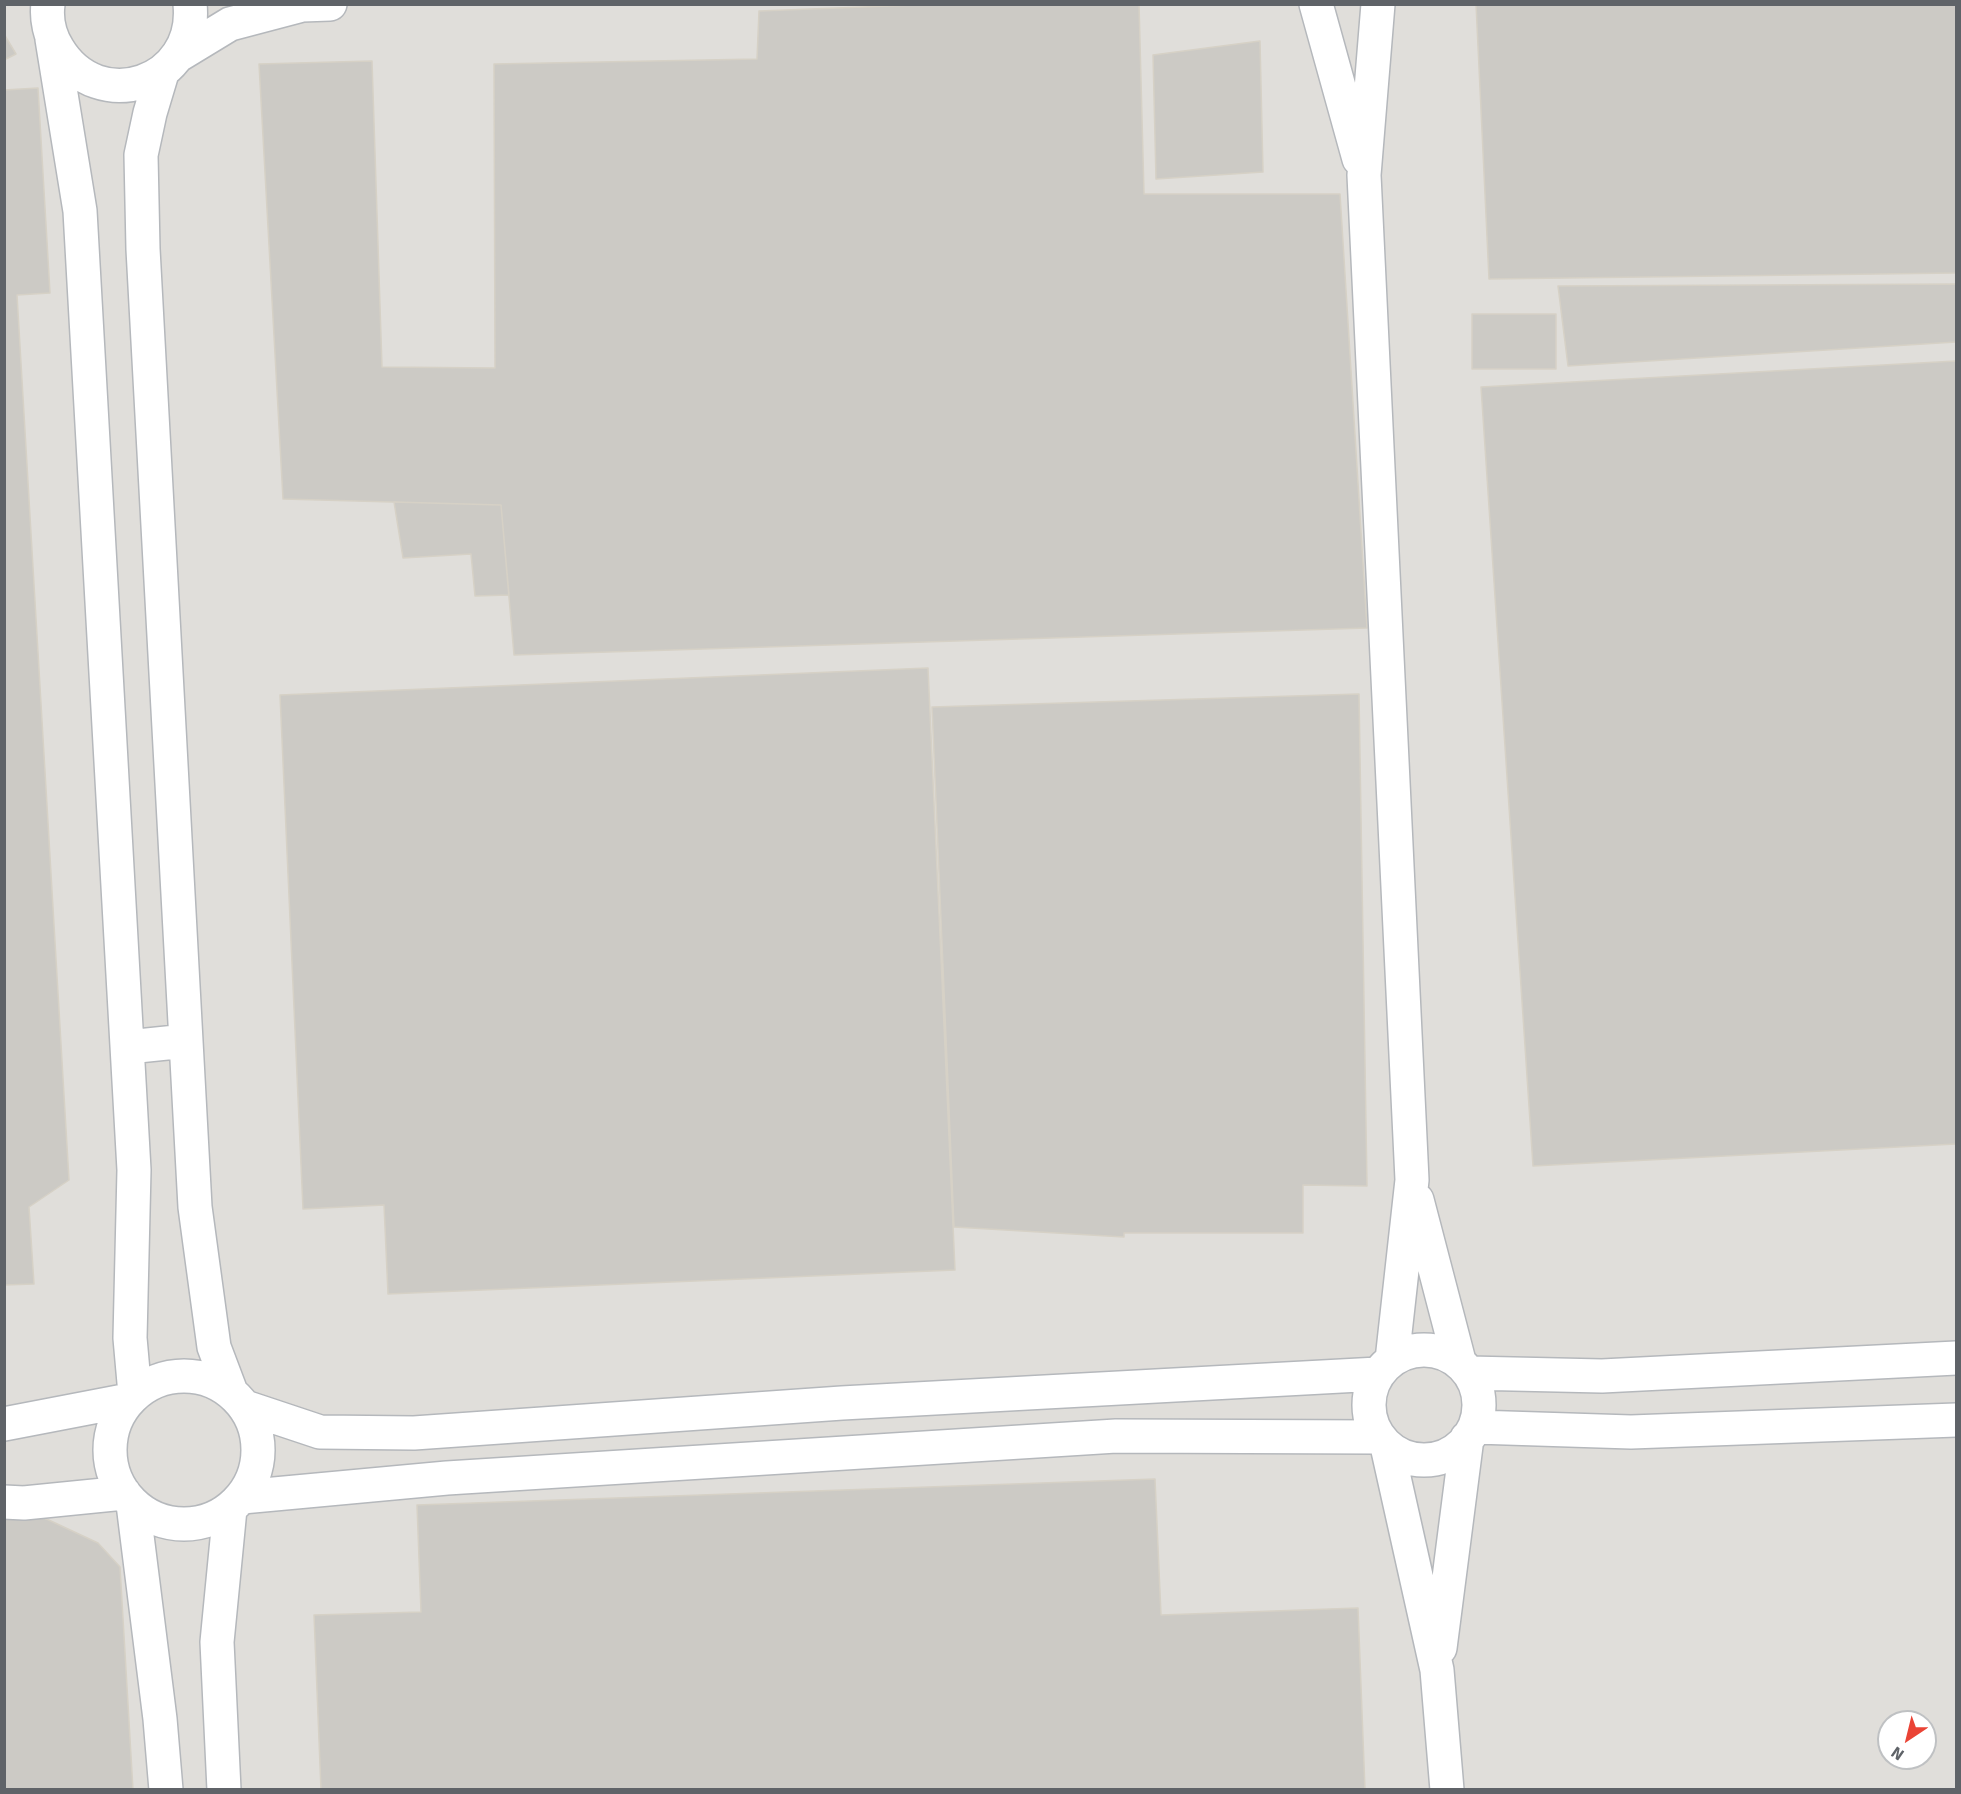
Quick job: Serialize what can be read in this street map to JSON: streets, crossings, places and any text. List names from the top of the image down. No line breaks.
{"north":"bottom left"}
